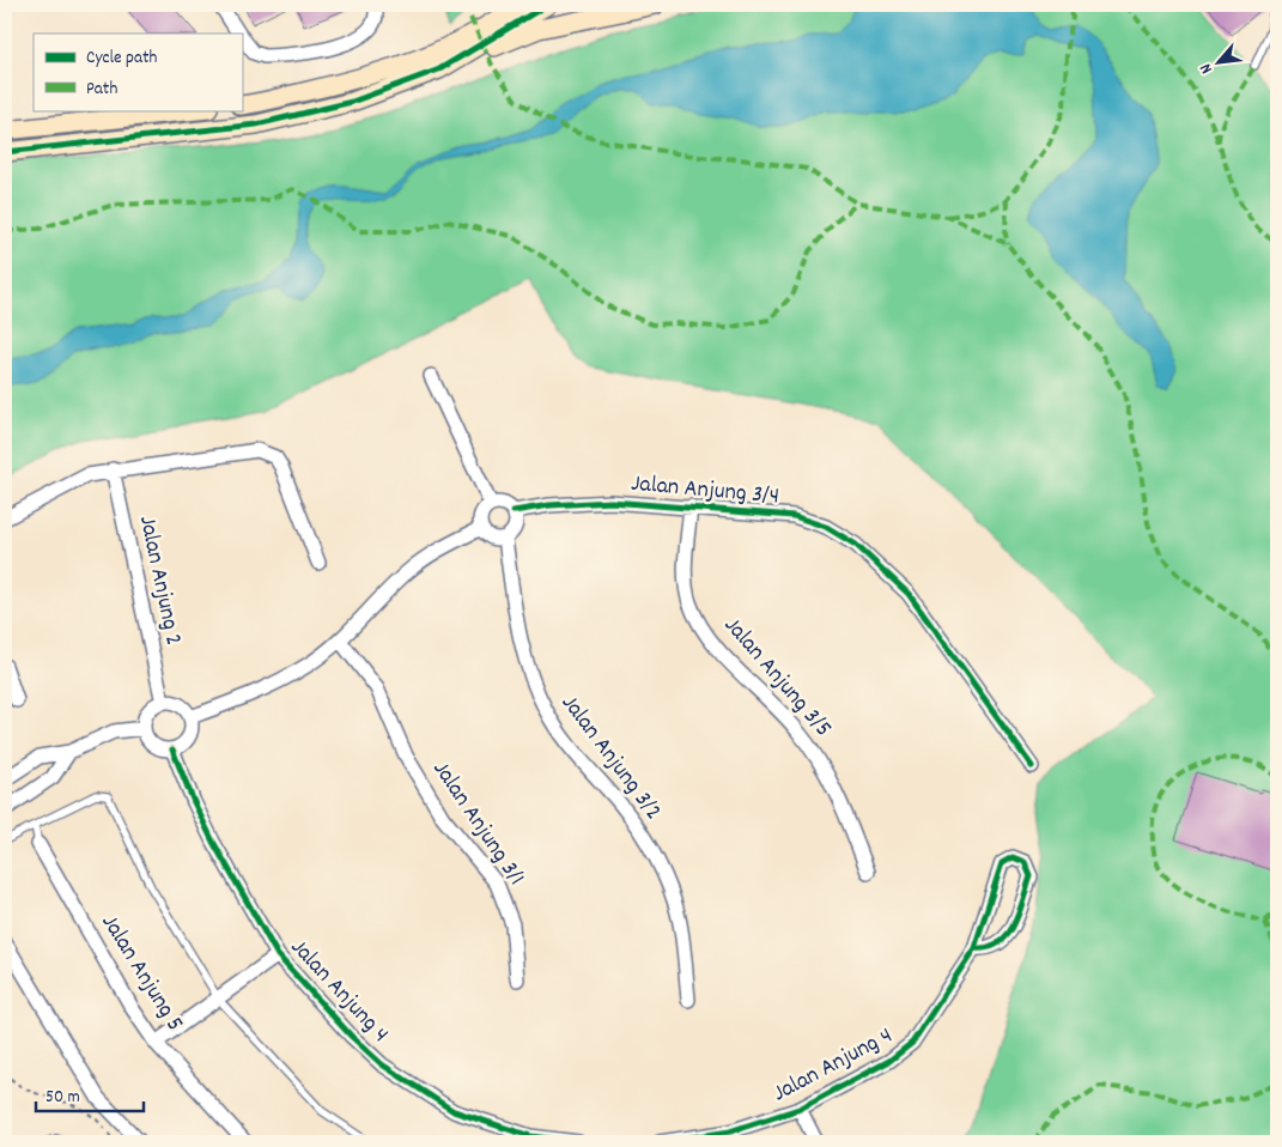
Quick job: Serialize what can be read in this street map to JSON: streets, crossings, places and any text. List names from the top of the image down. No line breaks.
{"streets":{"street":["Jalan Anjung 3/4","Jalan Anjung 2","Jalan Anjung 3/5","Jalan Anjung 3/2","Jalan Anjung 3/1","Jalan Anjung 5","Jalan Anjung 4"]},"crossings":[["Jalan Anjung 3/4","Jalan Anjung 3/5"],["Jalan Anjung 3/4","Jalan Anjung 3/2"],["Jalan Anjung 2","Jalan Anjung 4"]],"legend":["Cycle path","Path"],"scale_bar":"50 m","north":"bottom left"}
